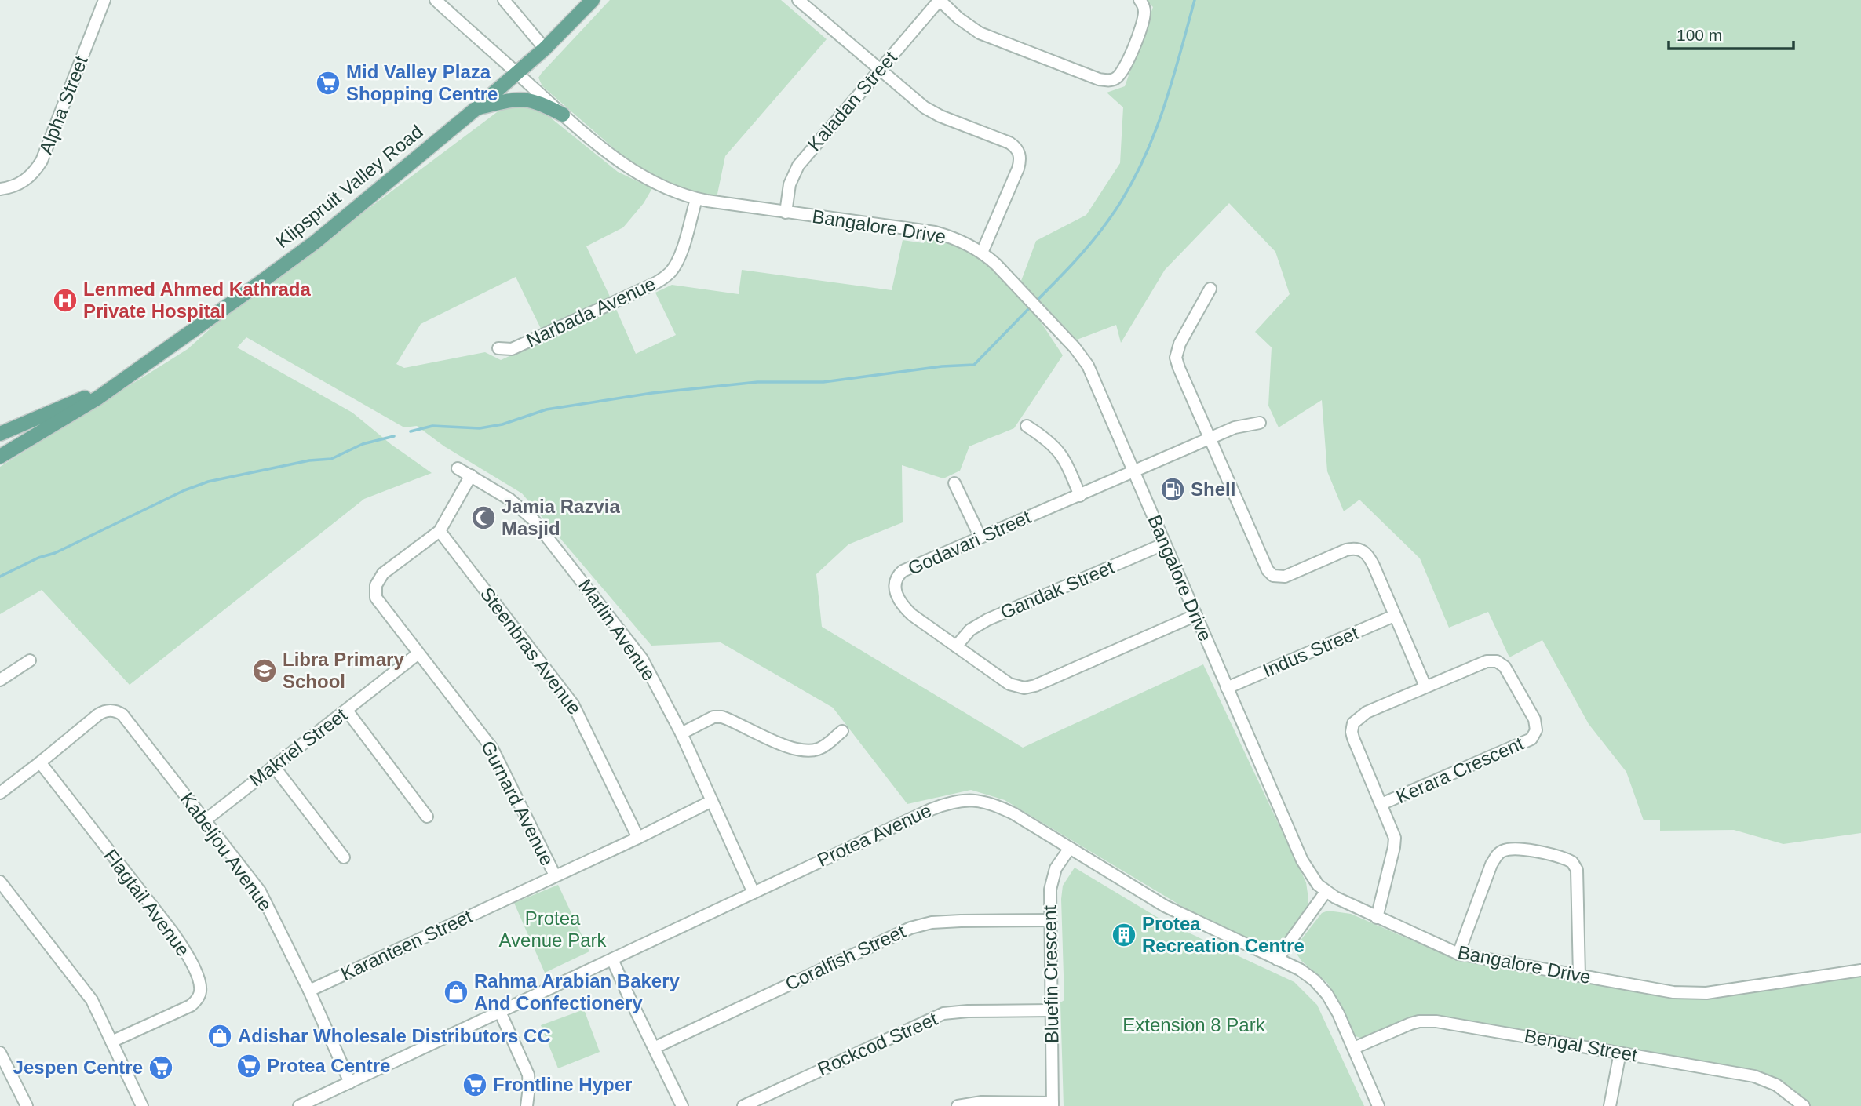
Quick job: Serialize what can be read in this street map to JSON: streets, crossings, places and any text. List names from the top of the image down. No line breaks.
{"streets":{"main road":["Klipspruit Valley Road"],"street":["Kaladan Street","Alpha Street","Bangalore Drive","Narbada Avenue","Godavari Street","Gandak Street","Marlin Avenue","Steenbras Avenue","Indus Street","Makriel Street","Kerara Crescent","Gurnard Avenue","Protea Avenue","Kabeljou Avenue","Flagtail Avenue","Karanteen Street","Coralfish Street","Bluefin Crescent","Rockcod Street","Bengal Street"]},"crossings":[["Kaladan Street","Bangalore Drive"],["Klipspruit Valley Road","Bangalore Drive"],["Bangalore Drive","Narbada Avenue"],["Bangalore Drive","Godavari Street"],["Bangalore Drive","Gandak Street"],["Bangalore Drive","Indus Street"],["Godavari Street","Gandak Street"],["Marlin Avenue","Gurnard Avenue"],["Marlin Avenue","Protea Avenue"],["Marlin Avenue","Karanteen Street"],["Steenbras Avenue","Gurnard Avenue"],["Steenbras Avenue","Karanteen Street"],["Makriel Street","Gurnard Avenue"],["Makriel Street","Kabeljou Avenue"],["Gurnard Avenue","Karanteen Street"],["Protea Avenue","Kabeljou Avenue"],["Protea Avenue","Bluefin Crescent"],["Protea Avenue","Bengal Street"],["Kabeljou Avenue","Flagtail Avenue"],["Kabeljou Avenue","Karanteen Street"],["Coralfish Street","Bluefin Crescent"],["Bluefin Crescent","Rockcod Street"]],"parks":["Protea Avenue Park","Extension 8 Park"],"places":{"supermarket":["Mid Valley Plaza Shopping Centre","Protea Centre","Jespen Centre","Frontline Hyper"],"hospital":["Lenmed Ahmed Kathrada Private Hospital"],"fuel station":["Shell"],"mosque":["Jamia Razvia Masjid"],"school or university":["Libra Primary School"],"building":["Protea Recreation Centre"],"shop":["Rahma Arabian Bakery And Confectionery","Adishar Wholesale Distributors CC"]},"scale_bar":"100 m"}
